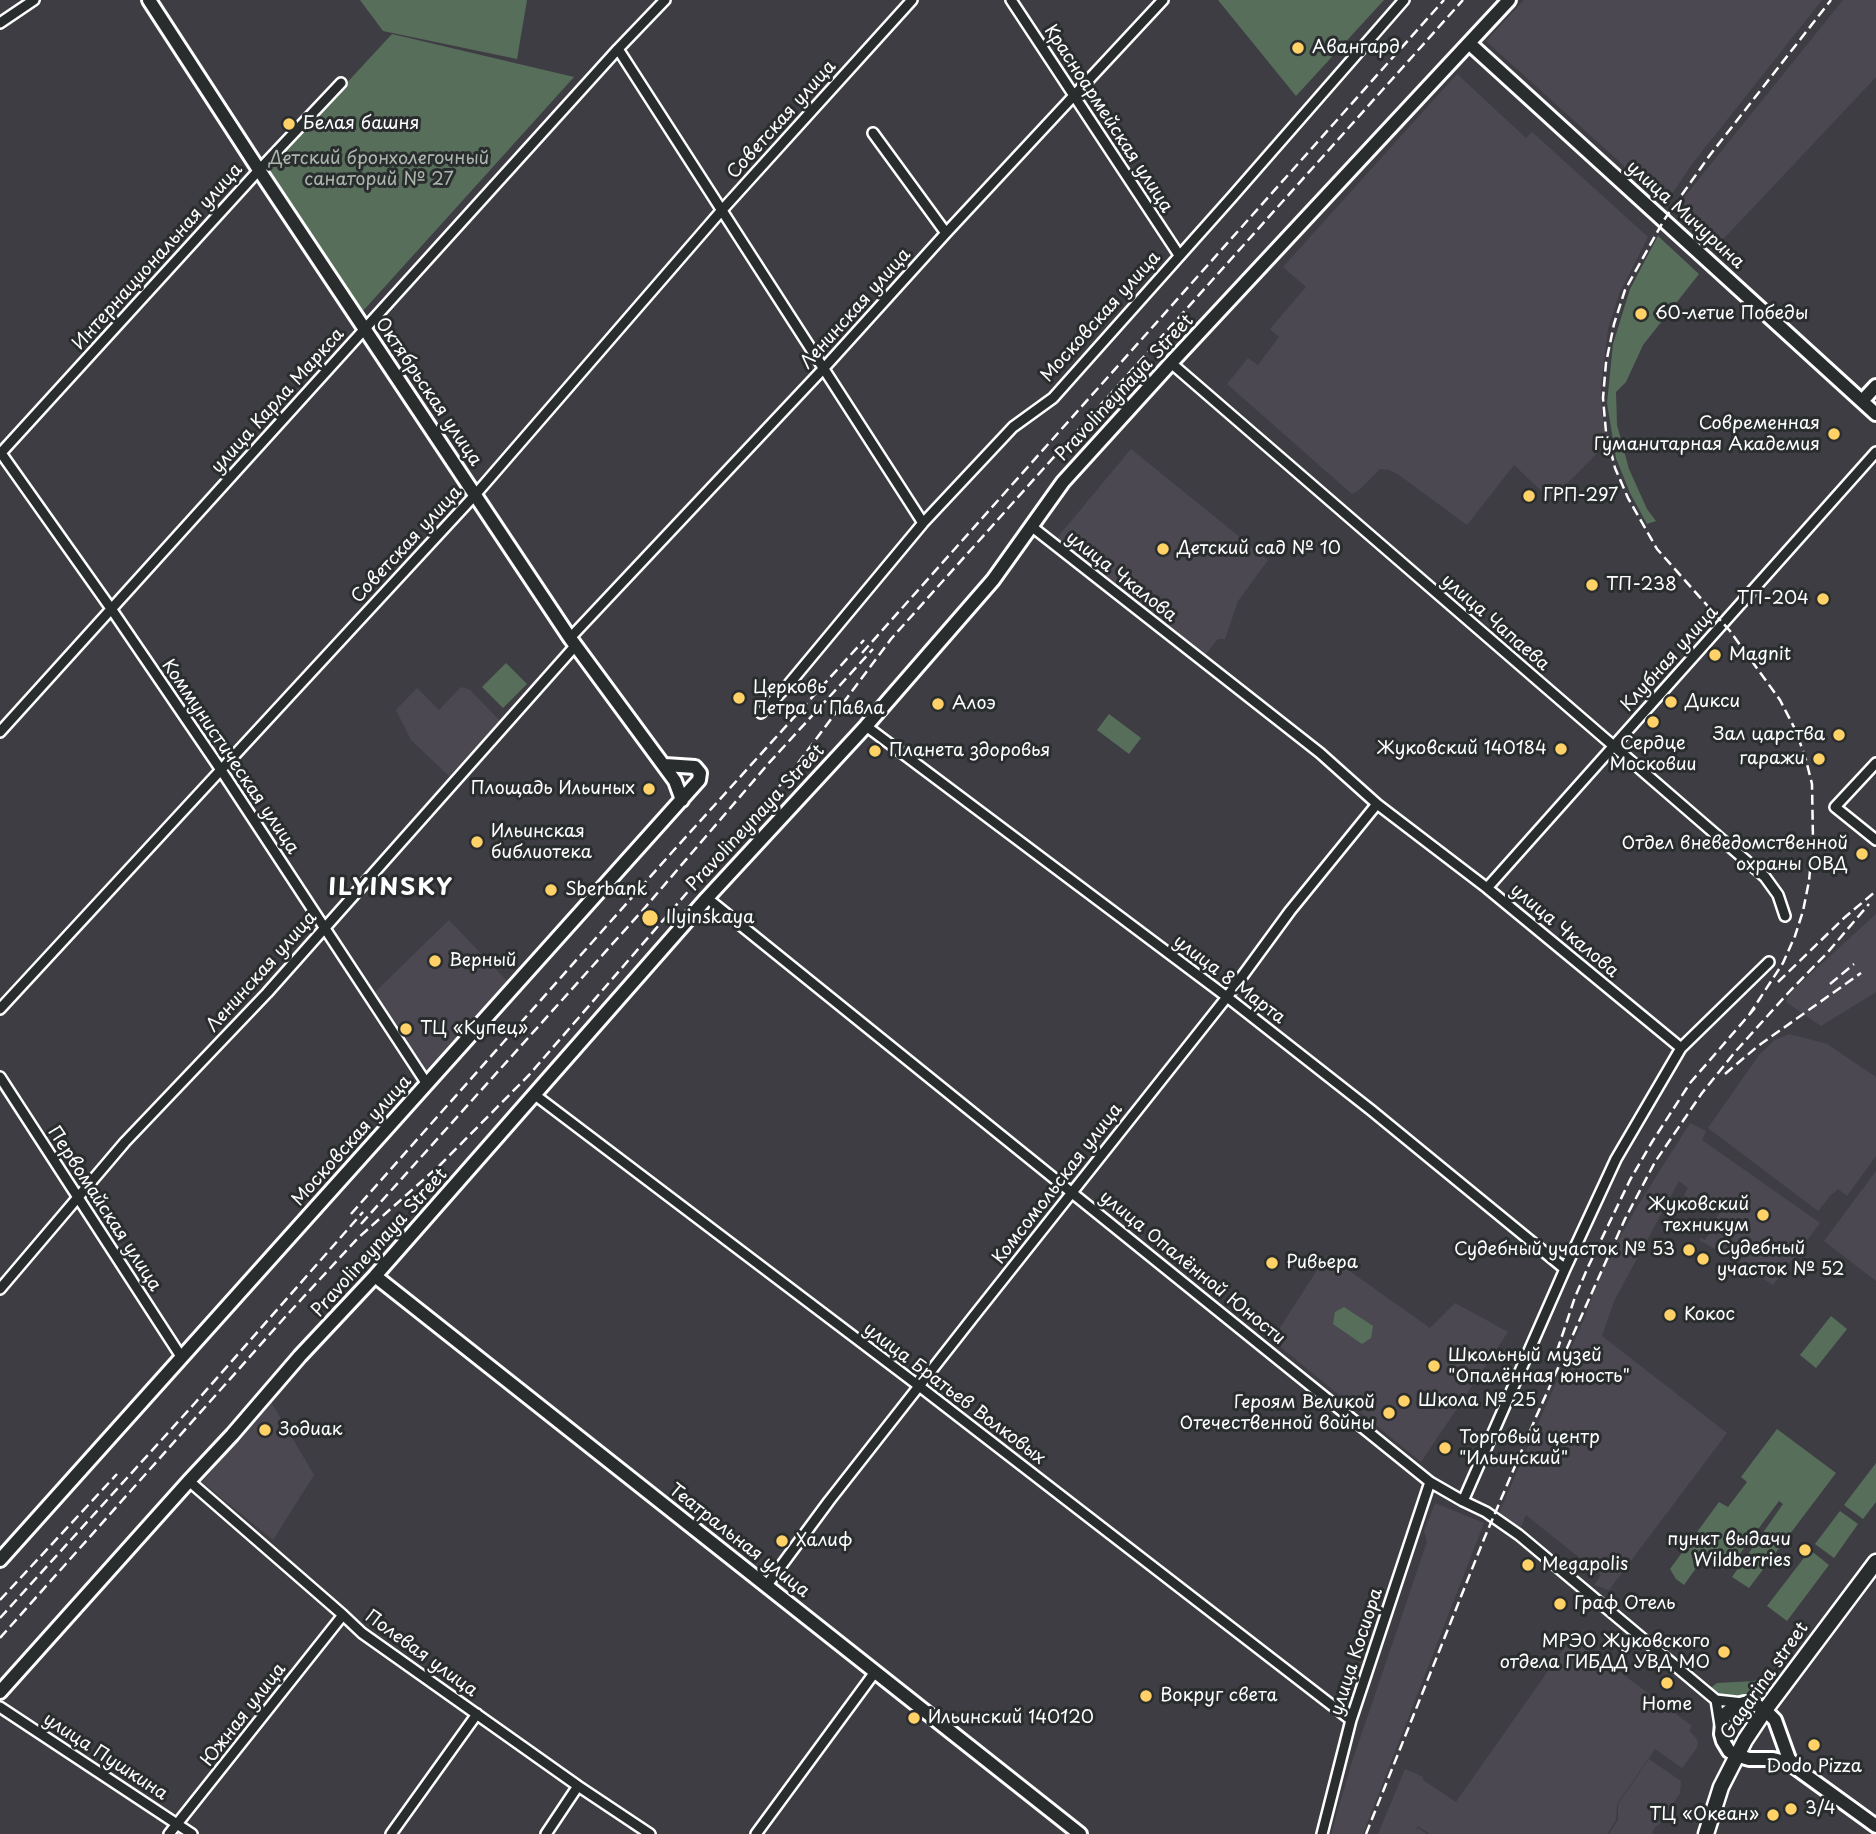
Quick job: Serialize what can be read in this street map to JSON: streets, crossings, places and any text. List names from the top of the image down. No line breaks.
{"streets":{"main road":["улица Мичурина","Московская улица","Pravolineynaya Street","Октябрьская улица","Театральная улица","Gagarina street"],"street":["Красноармейская улица","Советская улица","Интернациональная улица","Ленинская улица","улица Карла Маркса","улица Чкалова","улица Чапаева","Клубная улица","Коммунистическая улица","улица 8 Марта","Комсомольская улица","Первомайская улица","улица Опалённой Юности","улица Братьев Волковых","улица Косиора","Полевая улица","Южная улица","улица Пушкина"]},"crossings":[["Красноармейская улица","Ленинская улица"],["Красноармейская улица","Московская улица"],["Советская улица","Октябрьская улица"],["Советская улица","Коммунистическая улица"],["улица Мичурина","Pravolineynaya Street"],["Интернациональная улица","Октябрьская улица"],["Интернациональная улица","Коммунистическая улица"],["Ленинская улица","Октябрьская улица"],["Ленинская улица","Коммунистическая улица"],["Ленинская улица","Первомайская улица"],["Московская улица","Октябрьская улица"],["Московская улица","Коммунистическая улица"],["Московская улица","Первомайская улица"],["Pravolineynaya Street","улица Чкалова"],["Pravolineynaya Street","улица Чапаева"],["Pravolineynaya Street","улица 8 Марта"],["Pravolineynaya Street","улица Опалённой Юности"],["Pravolineynaya Street","улица Братьев Волковых"],["Pravolineynaya Street","Театральная улица"],["Pravolineynaya Street","Полевая улица"],["Октябрьская улица","улица Карла Маркса"],["улица Карла Маркса","Коммунистическая улица"],["улица Чкалова","Клубная улица"],["улица Чкалова","Комсомольская улица"],["улица Чапаева","Клубная улица"],["улица 8 Марта","Комсомольская улица"],["Комсомольская улица","улица Опалённой Юности"],["Комсомольская улица","улица Братьев Волковых"],["Комсомольская улица","Театральная улица"],["улица Опалённой Юности","улица Косиора"],["улица Братьев Волковых","улица Косиора"],["Полевая улица","Южная улица"],["Южная улица","улица Пушкина"]],"districts":["ILYINSKY"],"parks":["Детский бронхолегочный санаторий № 27"],"places":["Авангард","Белая башня","60-летие Победы","Современная Гуманитарная Академия","ГРП-297","Детский сад № 10","ТП-238","ТП-204","Magnit","Церковь Петра и Павла","Дикси","Алоэ","Сердце Московии","Зал царства","Жуковский 140184","Планета здоровья","гаражи","Площадь Ильиных","Ильинская библиотека","Отдел вневедомственной охраны ОВД","Sberbank","Ilyinskaya","Верный","ТЦ «Купец»","Жуковский техникум","Судебный участок № 53","Судебный участок № 52","Ривьера","Кокос","Школьный музей \"Опалённая юность\"","Школа № 25","Героям Великой Отечественной войны","Зодиак","Торговый центр \"Ильинский\"","Халиф","пункт выдачи Wildberries","Megapolis","Граф Отель","МРЭО Жуковского отдела ГИБДД УВД МО","Home","Вокруг света","Ильинский 140120","Dodo Pizza","3/4","ТЦ «Океан»"]}
